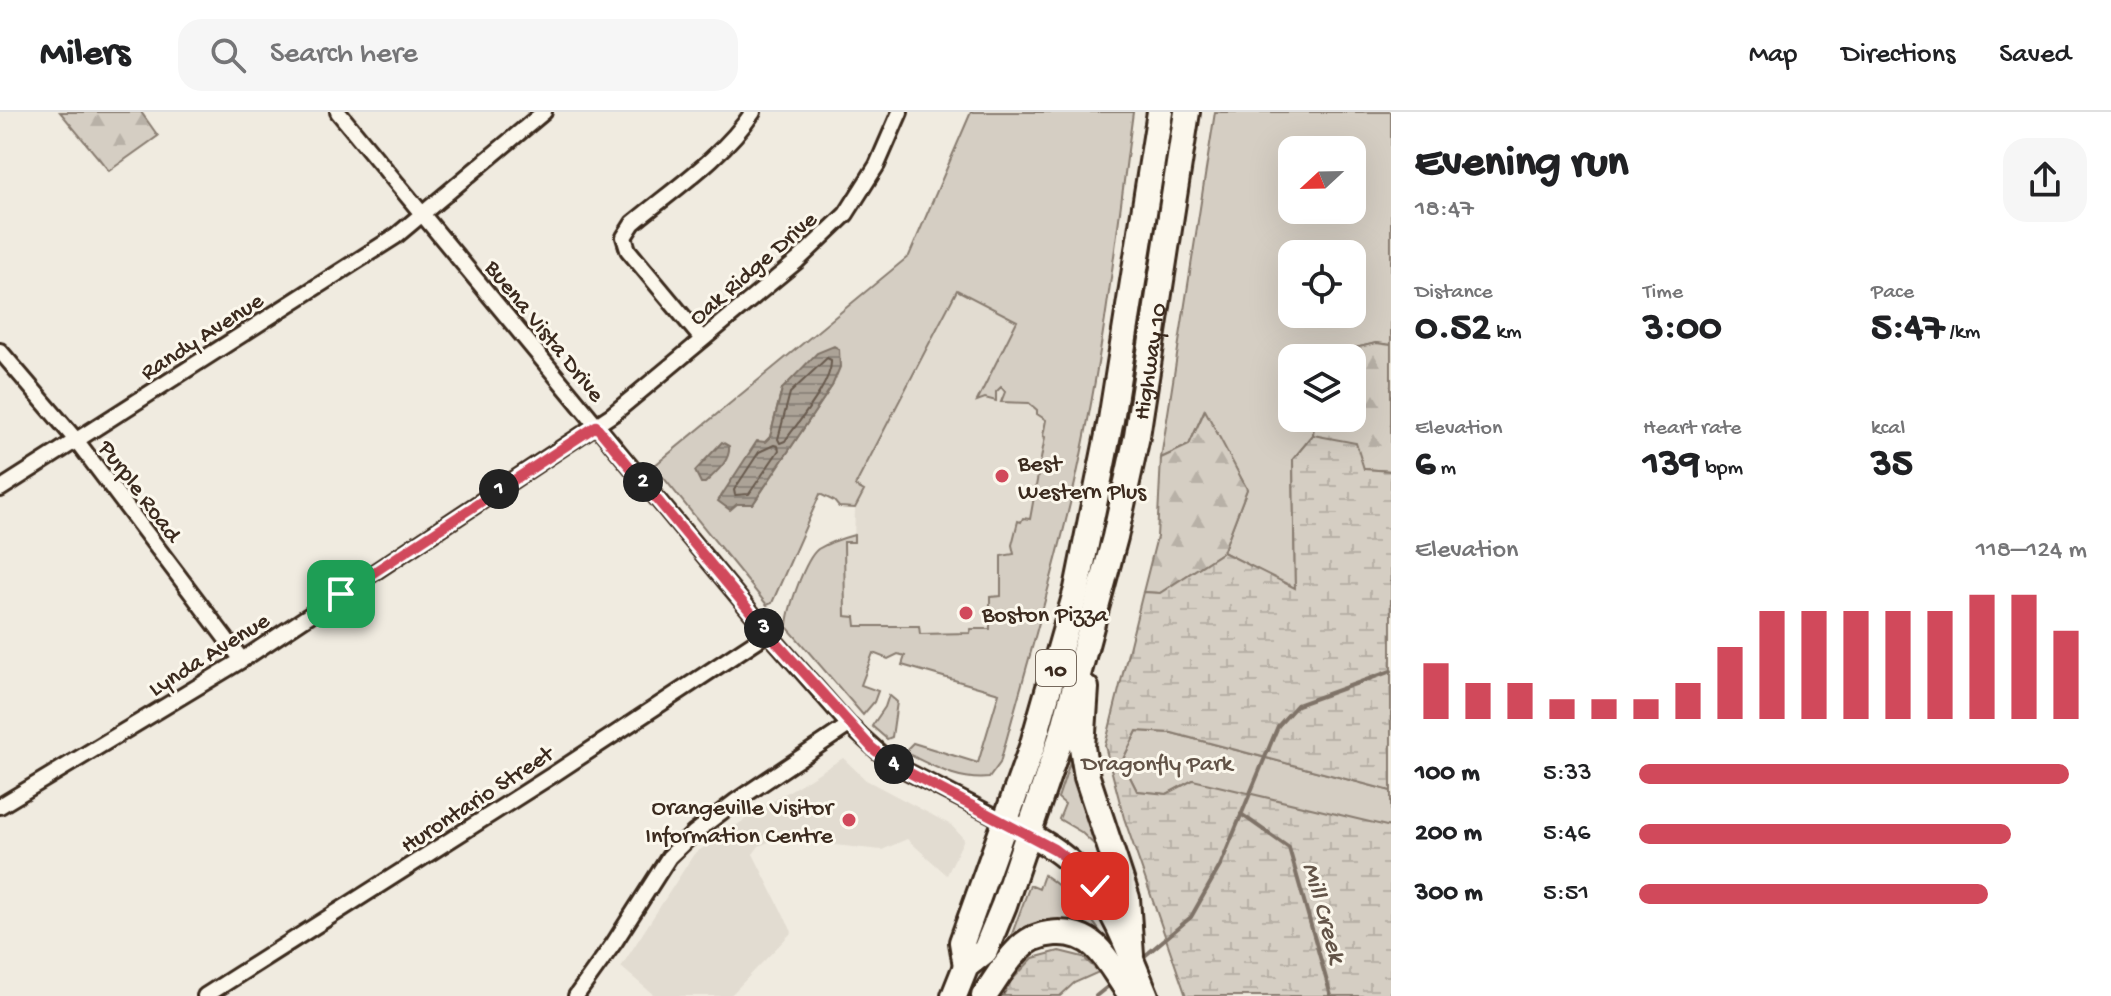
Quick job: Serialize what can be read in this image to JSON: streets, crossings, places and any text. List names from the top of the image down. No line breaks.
{"streets":{"highway":["Highway 10","10"],"street":["Oak Ridge Drive","Buena Vista Drive","Randy Avenue","Purple Road","Lynda Avenue","Hurontario Street"]},"crossings":[["Oak Ridge Drive","Buena Vista Drive"],["Oak Ridge Drive","Lynda Avenue"],["Buena Vista Drive","Randy Avenue"],["Buena Vista Drive","Highway 10"],["Buena Vista Drive","Lynda Avenue"],["Buena Vista Drive","Hurontario Street"],["Randy Avenue","Purple Road"],["Purple Road","Lynda Avenue"]],"water":["Mill Creek"],"parks":["Dragonfly Park"],"places":["Best Western Plus","Boston Pizza","Orangeville Visitor Information Centre"],"north":"left","page":{"header":"Milers","search":"Search here","nav":["Map","Directions","Saved"],"heading":["Evening run","18:47"],"stats":[["Distance","0.52 km"],["Time","3:00"],["Pace","5:47 /km"],["Elevation","6 m"],["Heart rate","139 bpm"],["kcal","35"]],"pins":["2","1","3","4"],"chart":["Elevation","118–124 m"],"list":[{"name":"100 m","note":"5:33"},{"name":"200 m","note":"5:46"},{"name":"300 m","note":"5:51"}]}}
